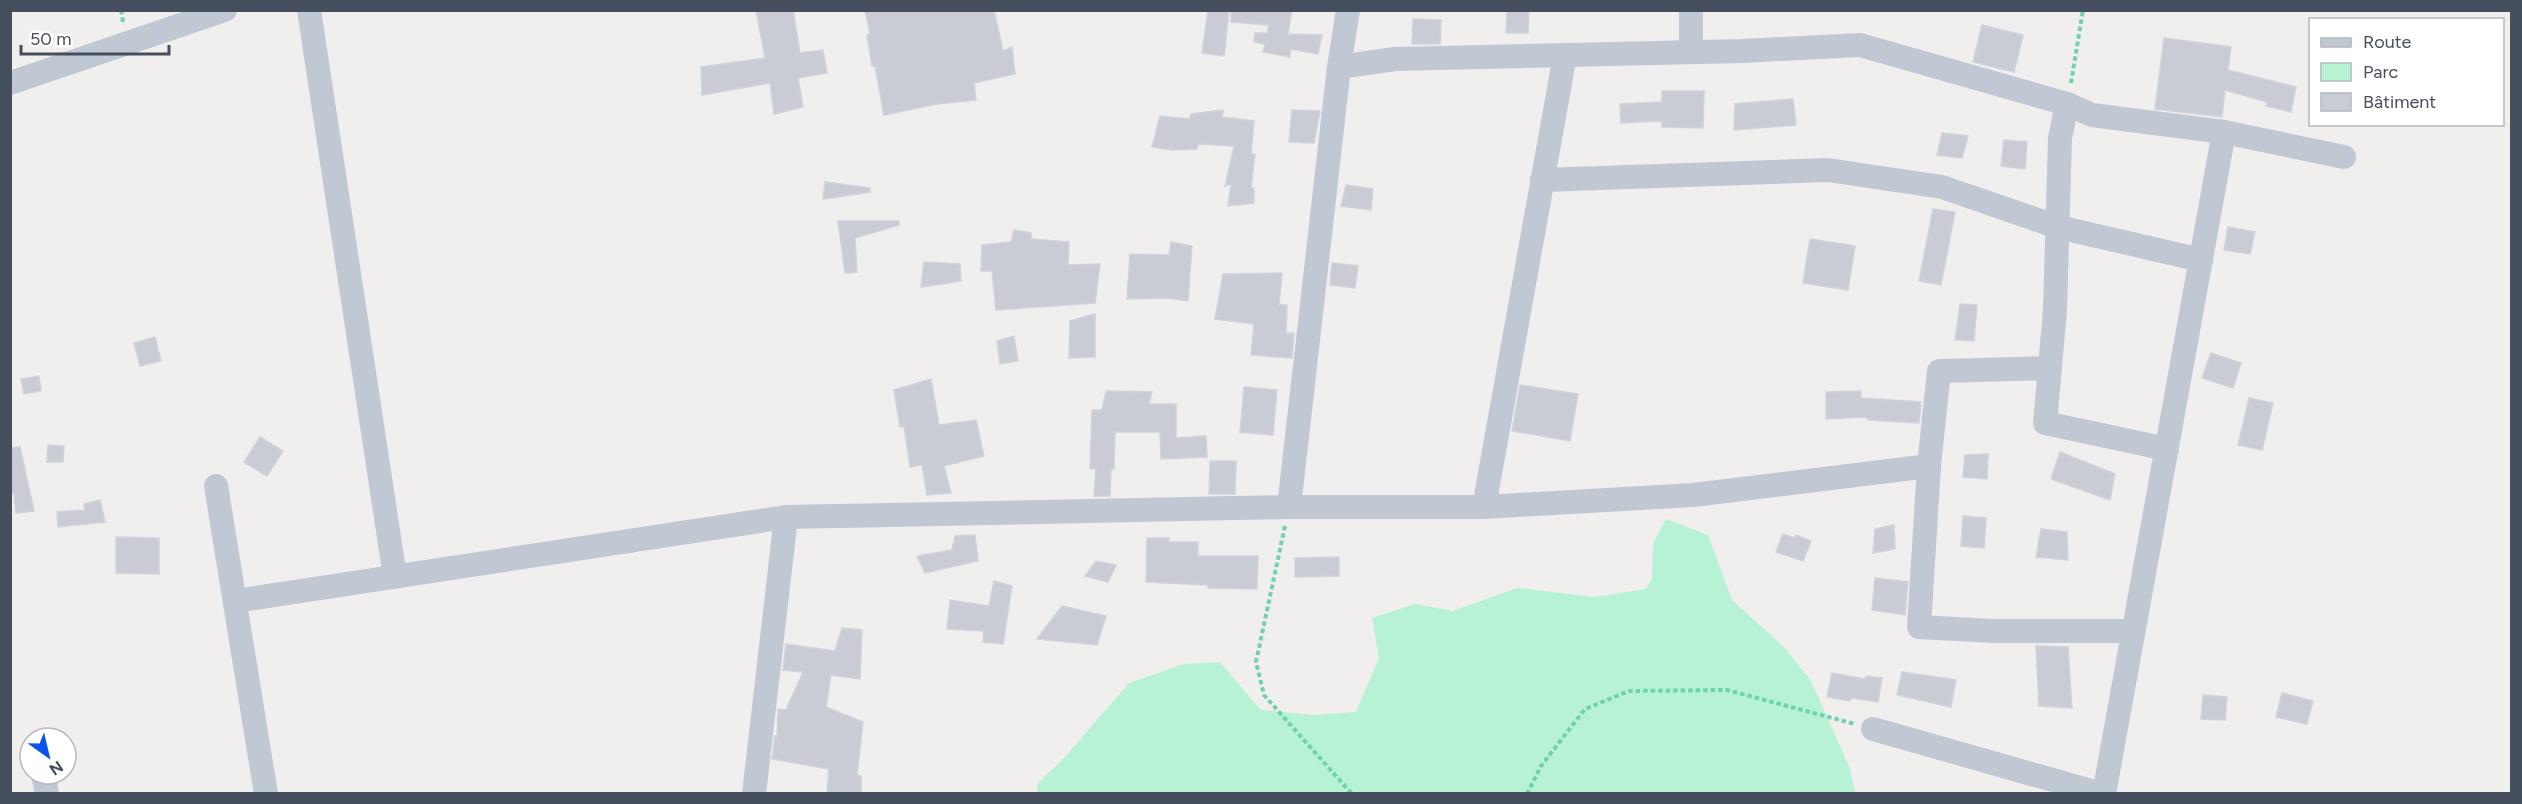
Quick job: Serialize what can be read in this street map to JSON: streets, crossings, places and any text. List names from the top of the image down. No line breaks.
{"legend":["Route","Parc","Bâtiment"],"scale_bar":"50 m","north":"bottom right"}
